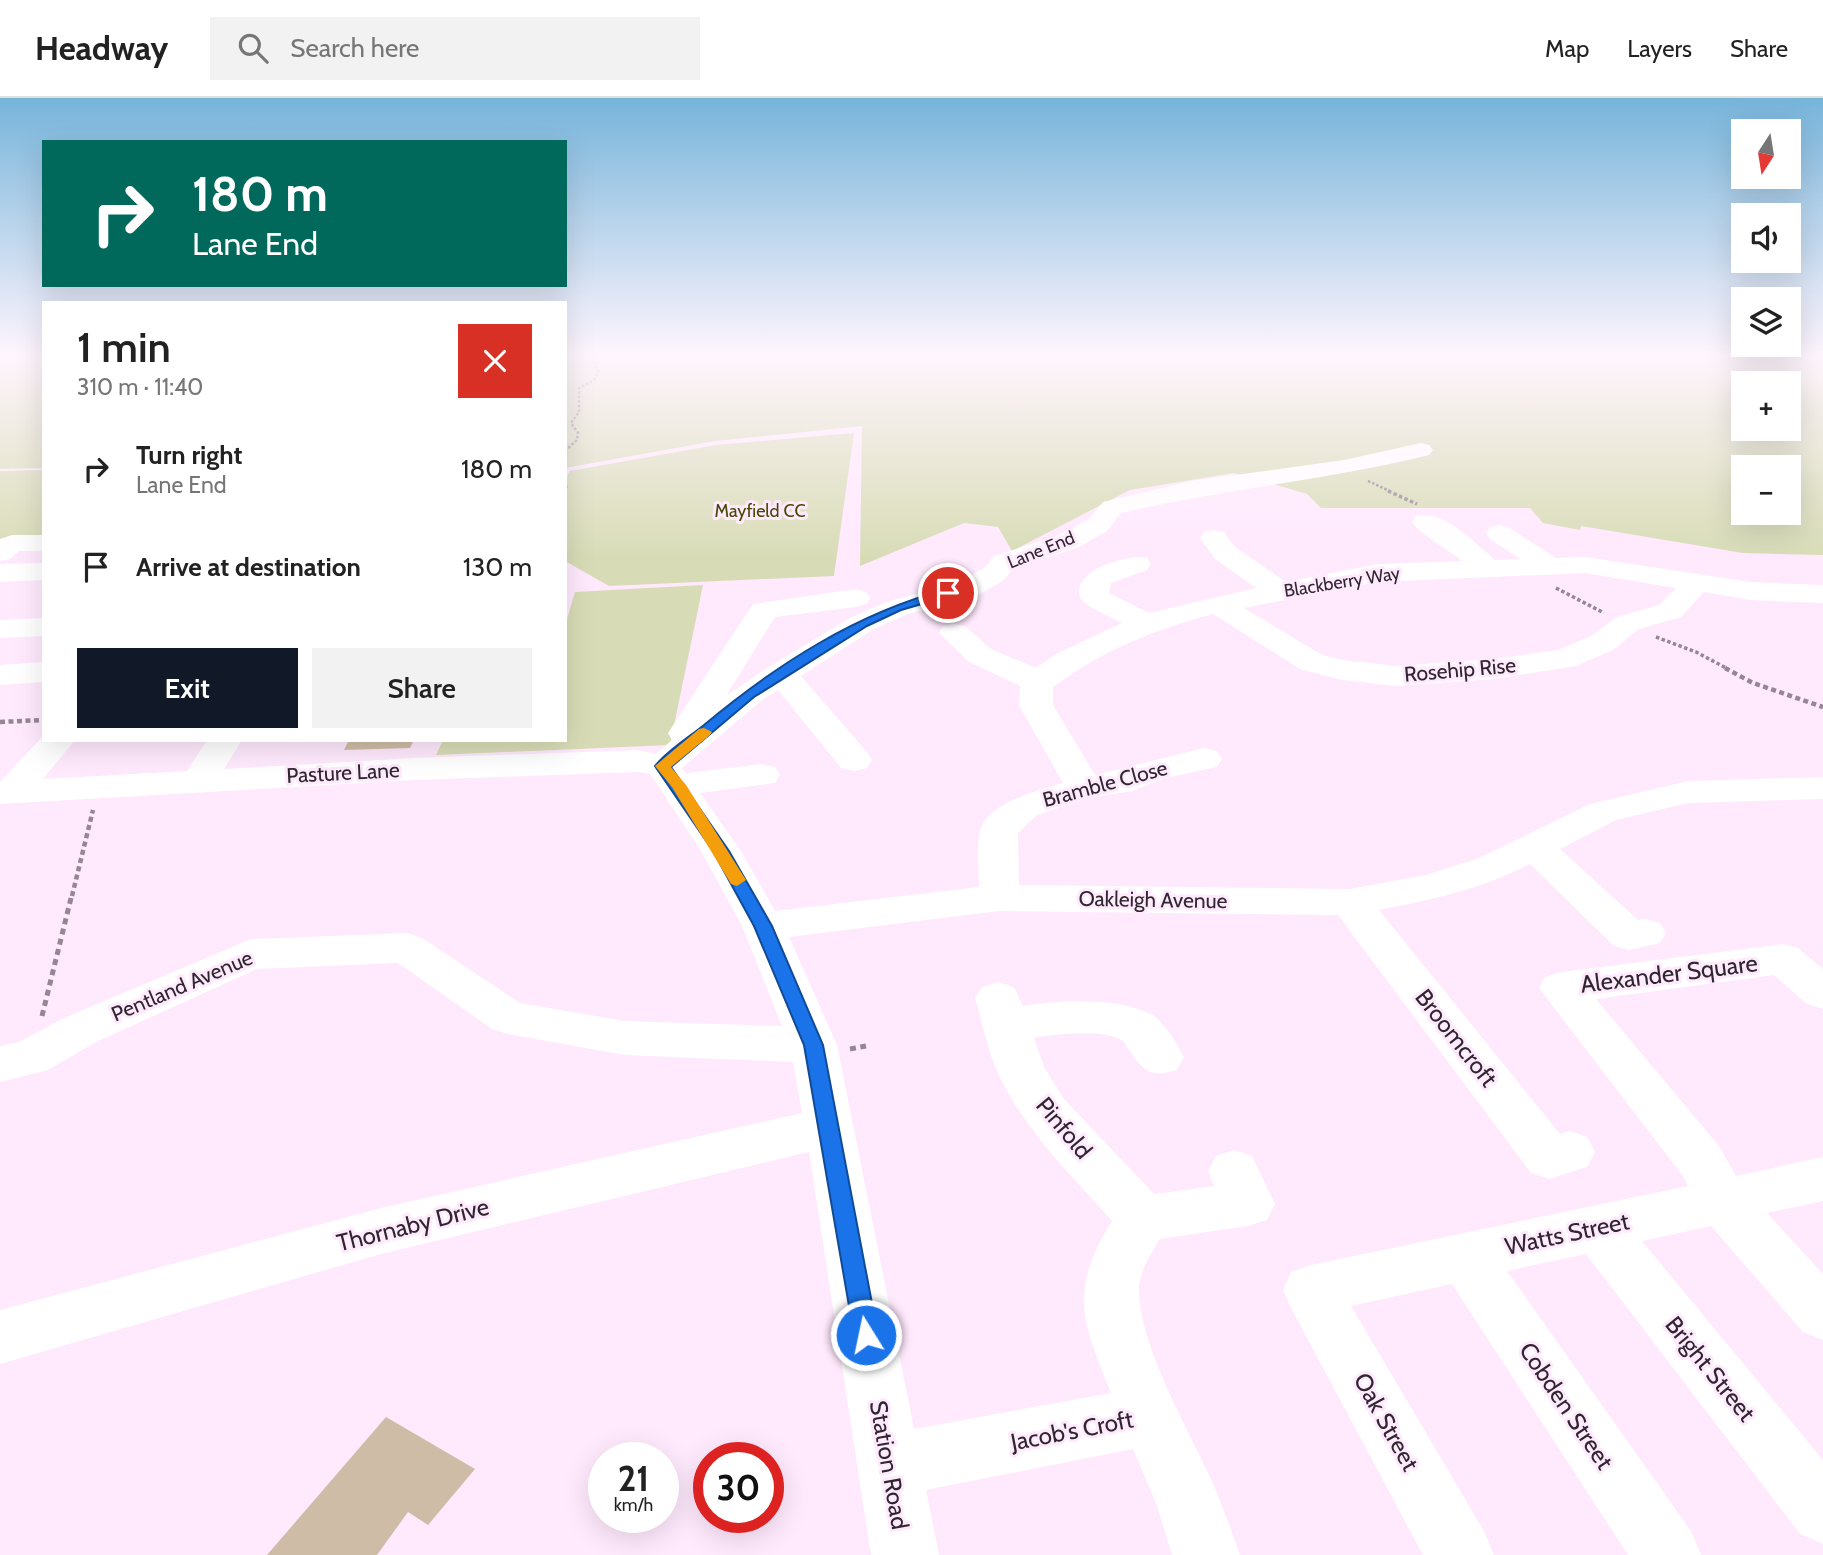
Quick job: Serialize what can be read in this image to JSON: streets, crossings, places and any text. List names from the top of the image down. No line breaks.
{"streets":{"street":["Lane End","Blackberry Way","Rosehip Rise","Pasture Lane","Bramble Close","Oakleigh Avenue","Alexander Square","Pentland Avenue","Broomcroft","Pinfold","Thornaby Drive","Watts Street","Bright Street","Cobden Street","Oak Street","Jacob's Croft","Station Road"]},"crossings":[["Lane End","Pasture Lane"],["Lane End","Station Road"],["Blackberry Way","Rosehip Rise"],["Pasture Lane","Station Road"],["Bramble Close","Oakleigh Avenue"],["Oakleigh Avenue","Broomcroft"],["Oakleigh Avenue","Station Road"],["Alexander Square","Watts Street"],["Pentland Avenue","Station Road"],["Thornaby Drive","Station Road"],["Watts Street","Bright Street"],["Watts Street","Cobden Street"],["Watts Street","Oak Street"],["Jacob's Croft","Station Road"]],"parks":["Mayfield CC"],"north":"bottom","page":{"header":"Headway","search":"Search here","nav":["Map","Layers","Share"],"map_buttons":["+","−"],"turn":["180 m","Lane End"],"heading":["1 min","310 m · 11:40"],"list":[{"name":"Turn right","note":"Lane End","value":"180 m"},{"name":"Arrive at destination","value":"130 m"}],"buttons":["Exit","Share"],"speed":"21 km/h","limit":"30"}}
